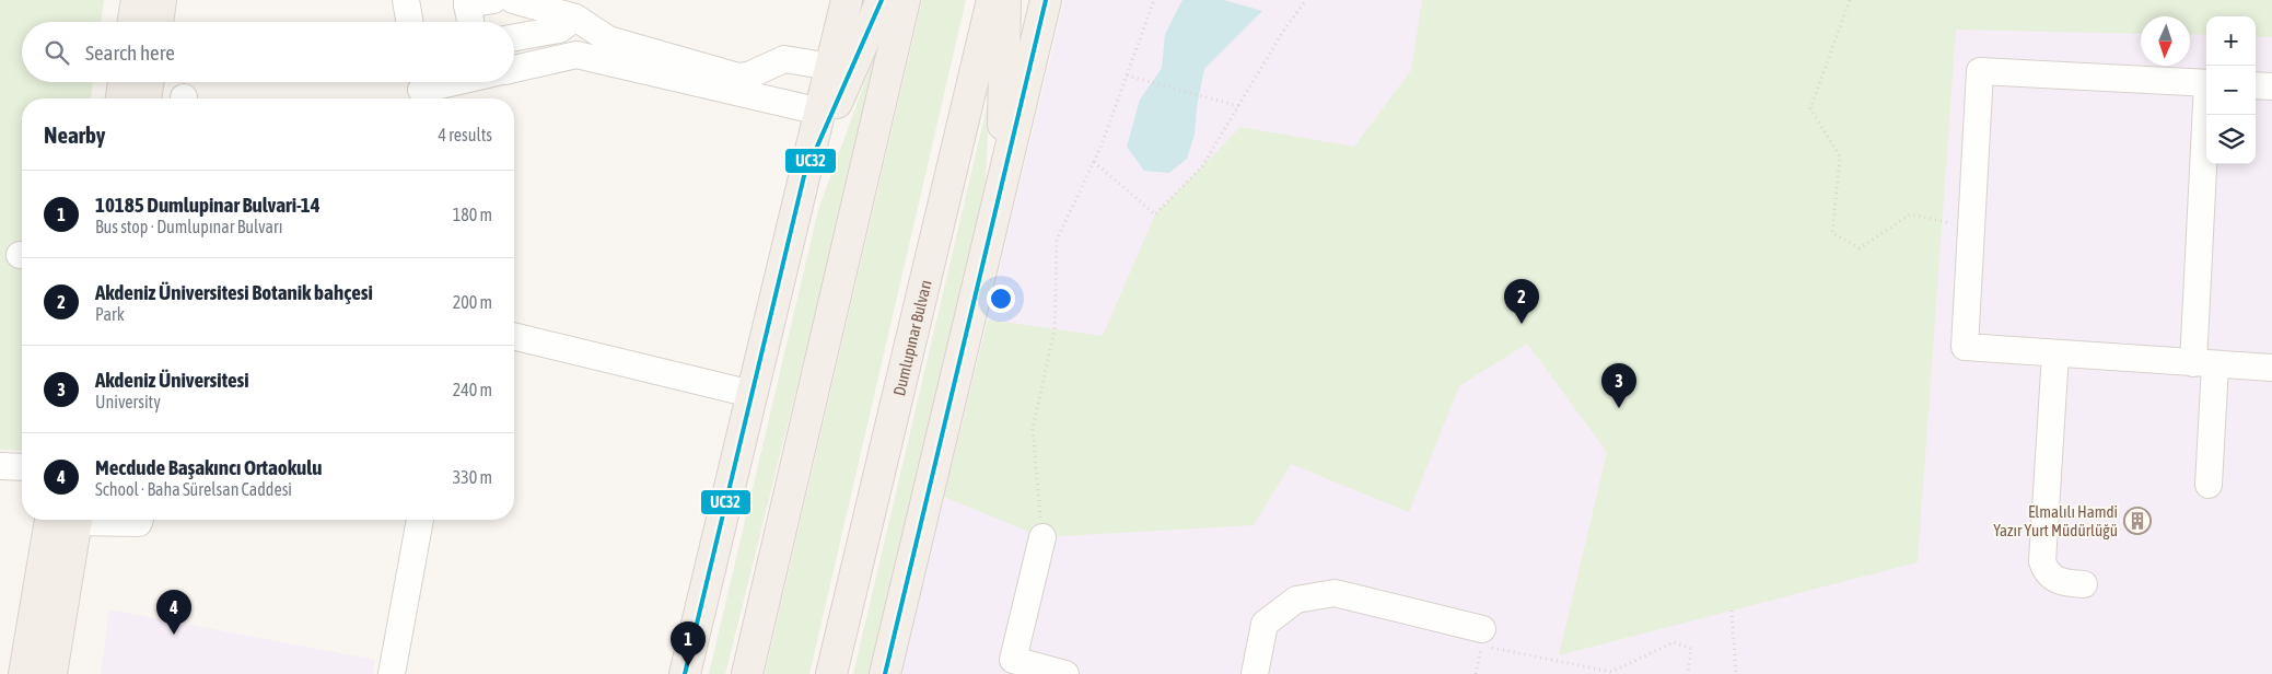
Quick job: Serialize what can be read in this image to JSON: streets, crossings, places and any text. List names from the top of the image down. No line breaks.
{"streets":{"main road":["Dumlupınar Bulvarı"]},"places":{"building":["Elmalılı Hamdi Yazır Yurt Müdürlüğü"]},"lines":["transit line UC32"],"north":"bottom","page":{"map_buttons":["+","−"],"search":"Search here","heading":["Nearby","4 results"],"list":[{"mark":"1","name":"10185 Dumlupinar Bulvari-14","note":"Bus stop · Dumlupınar Bulvarı","value":"180 m"},{"mark":"2","name":"Akdeniz Üniversitesi Botanik bahçesi","note":"Park","value":"200 m"},{"mark":"3","name":"Akdeniz Üniversitesi","note":"University","value":"240 m"},{"mark":"4","name":"Mecdude Başakıncı Ortaokulu","note":"School · Baha Sürelsan Caddesi","value":"330 m"}],"pins":["2","3","4","1"]}}
